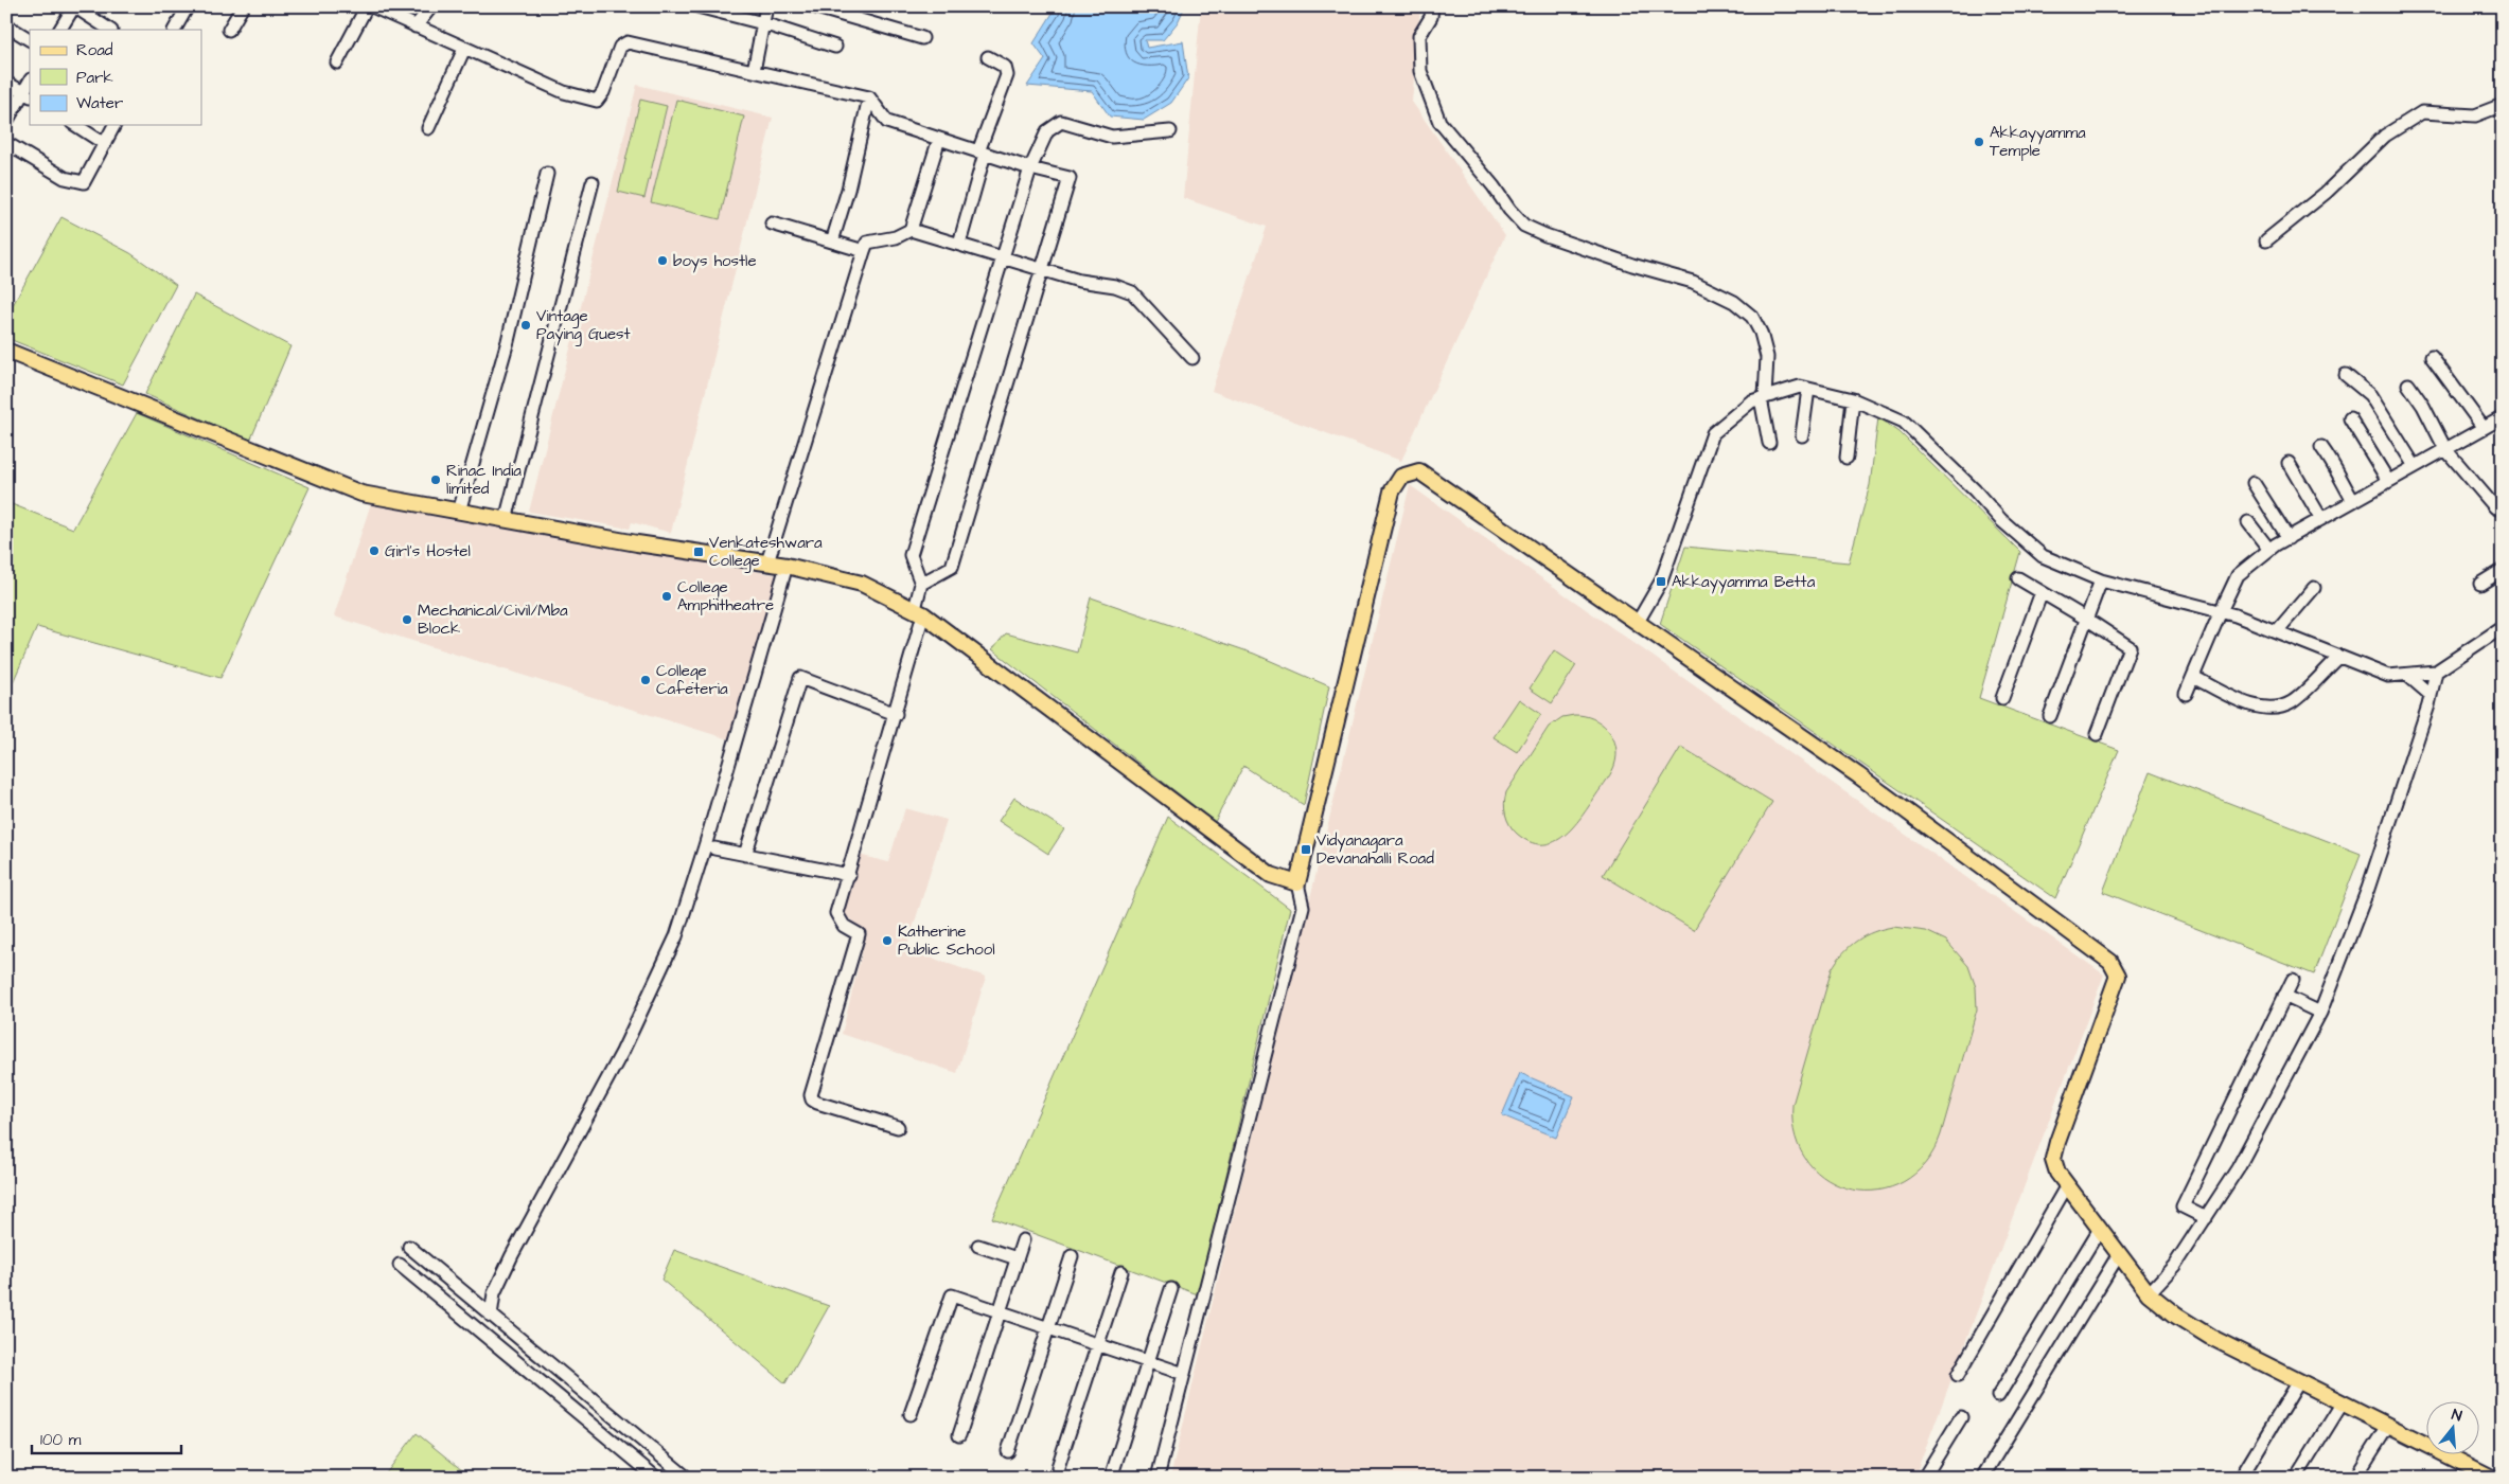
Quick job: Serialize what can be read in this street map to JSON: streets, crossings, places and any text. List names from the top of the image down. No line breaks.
{"places":{"other":["Akkayyamma Temple","boys hostle","Vintage Paying Guest","Rinac India limited","Girl's Hostel","College Amphitheatre","Mechanical/Civil/Mba Block","College Cafeteria","Katherine Public School"],"transit":["Venkateshwara College","Akkayyamma Betta","Vidyanagara Devanahalli Road"]},"legend":["Road","Park","Water"],"scale_bar":"100 m","north":"top"}
